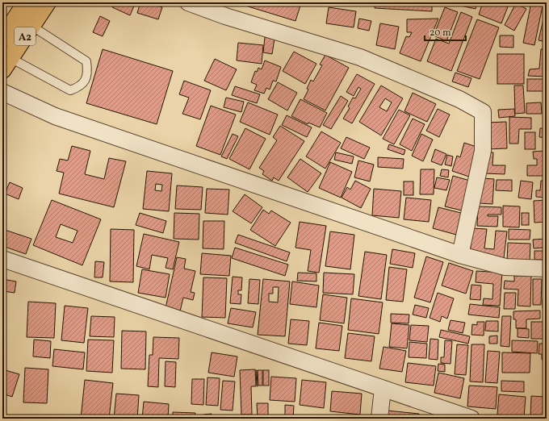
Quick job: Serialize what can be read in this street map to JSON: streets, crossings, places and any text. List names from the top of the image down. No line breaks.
{"streets":{"highway":["A2"]},"scale_bar":"20 m"}
